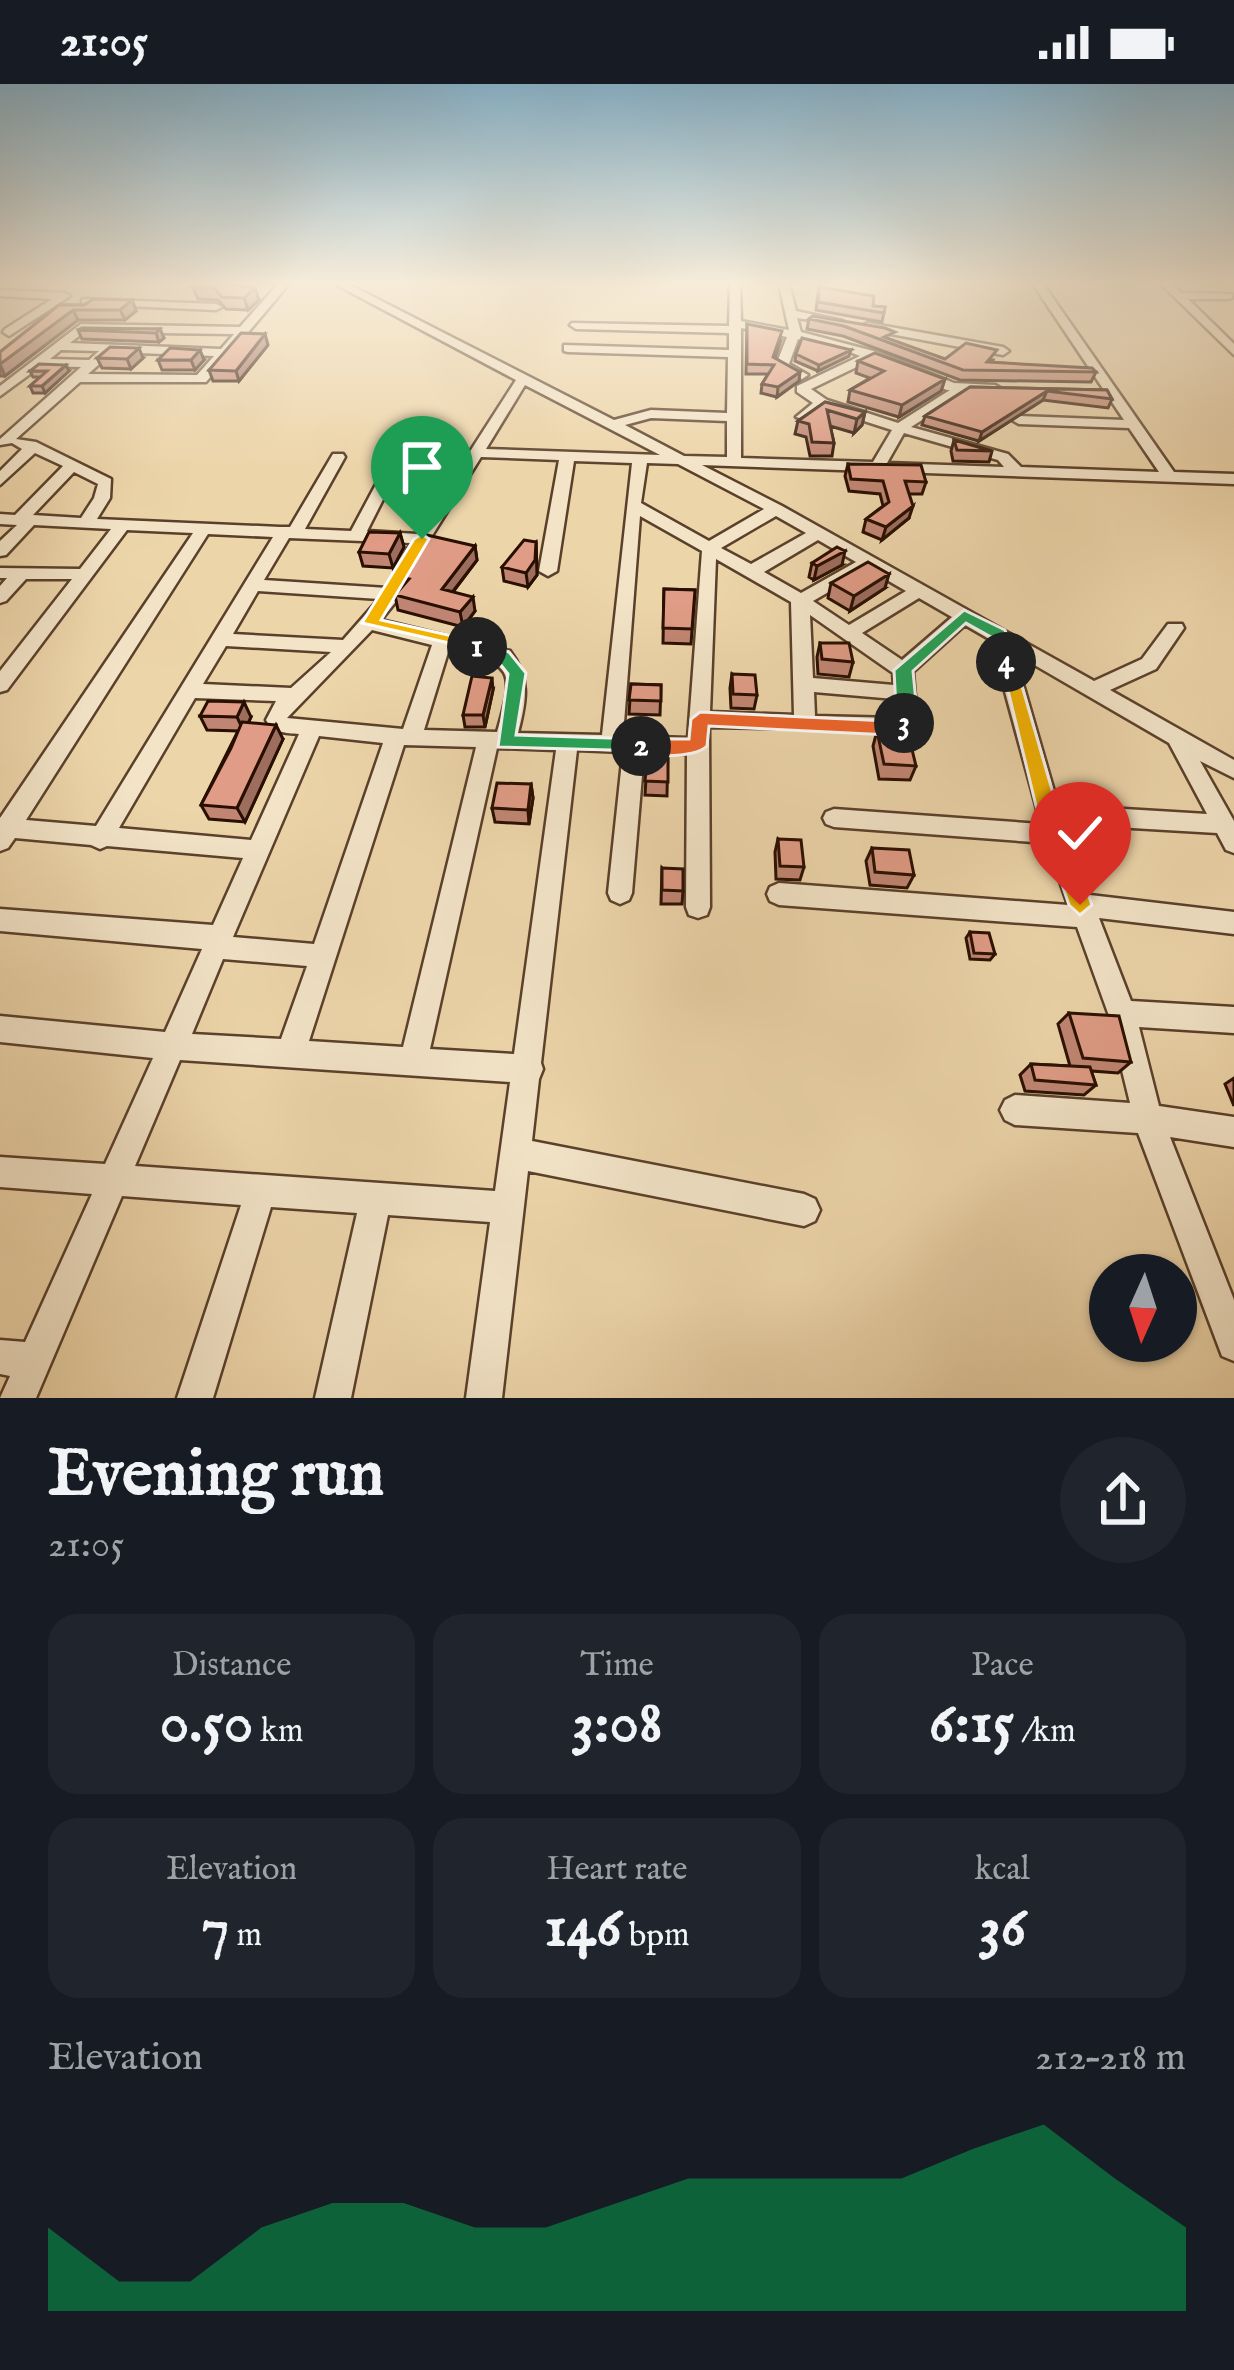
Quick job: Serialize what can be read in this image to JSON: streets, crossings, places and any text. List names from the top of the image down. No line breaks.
{"north":"bottom","page":{"status":"21:05","pins":["1","4","3","2"],"heading":["Evening run","21:05"],"stats":[["Distance","0.50 km"],["Time","3:08"],["Pace","6:15 /km"],["Elevation","7 m"],["Heart rate","146 bpm"],["kcal","36"]],"chart":["Elevation","212–218 m"]}}
